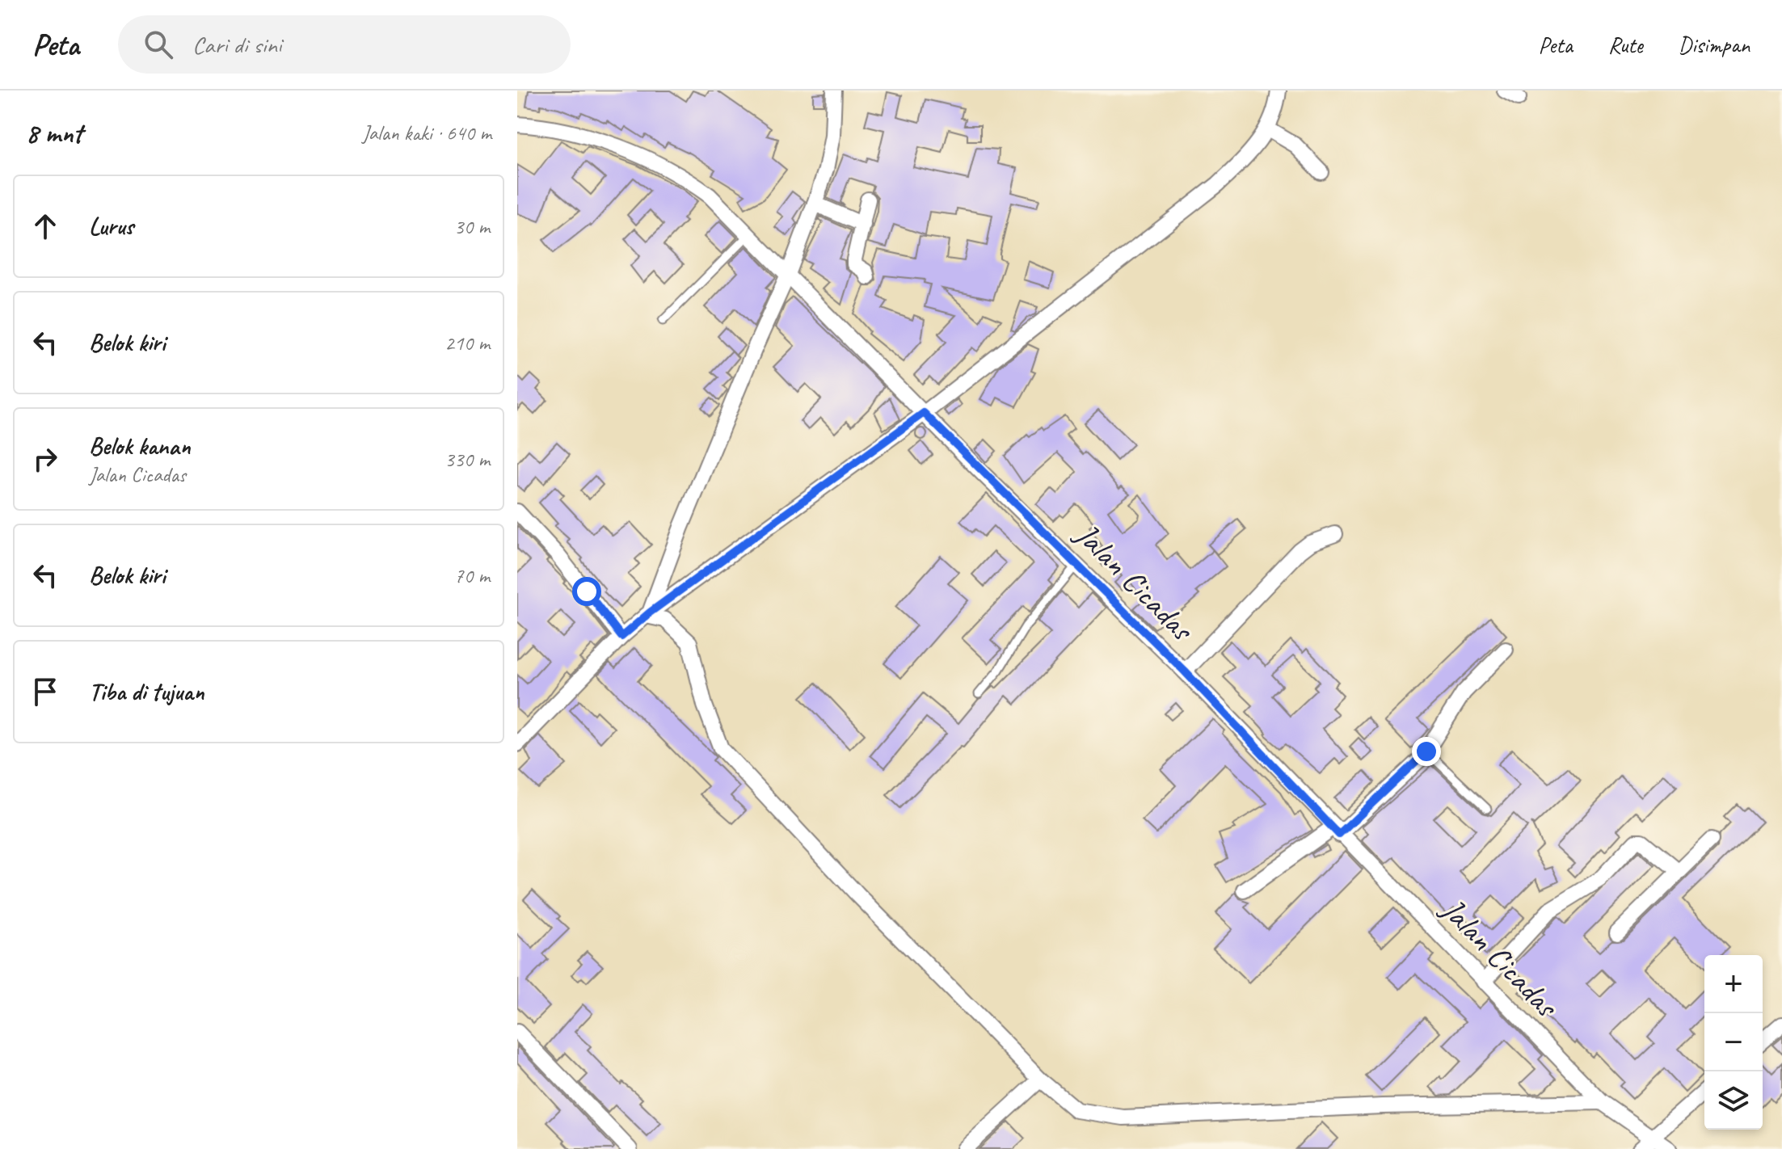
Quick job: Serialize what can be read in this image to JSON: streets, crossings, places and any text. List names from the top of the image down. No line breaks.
{"streets":{"street":["Jalan Cicadas"]},"page":{"header":"Peta","search":"Cari di sini","nav":["Peta","Rute","Disimpan"],"heading":["8 mnt","Jalan kaki · 640 m"],"list":[["Lurus","30 m"],["Belok kiri","210 m"],["Belok kanan","Jalan Cicadas","330 m"],["Belok kiri","70 m"],"Tiba di tujuan"],"map_buttons":["+","−"]}}
